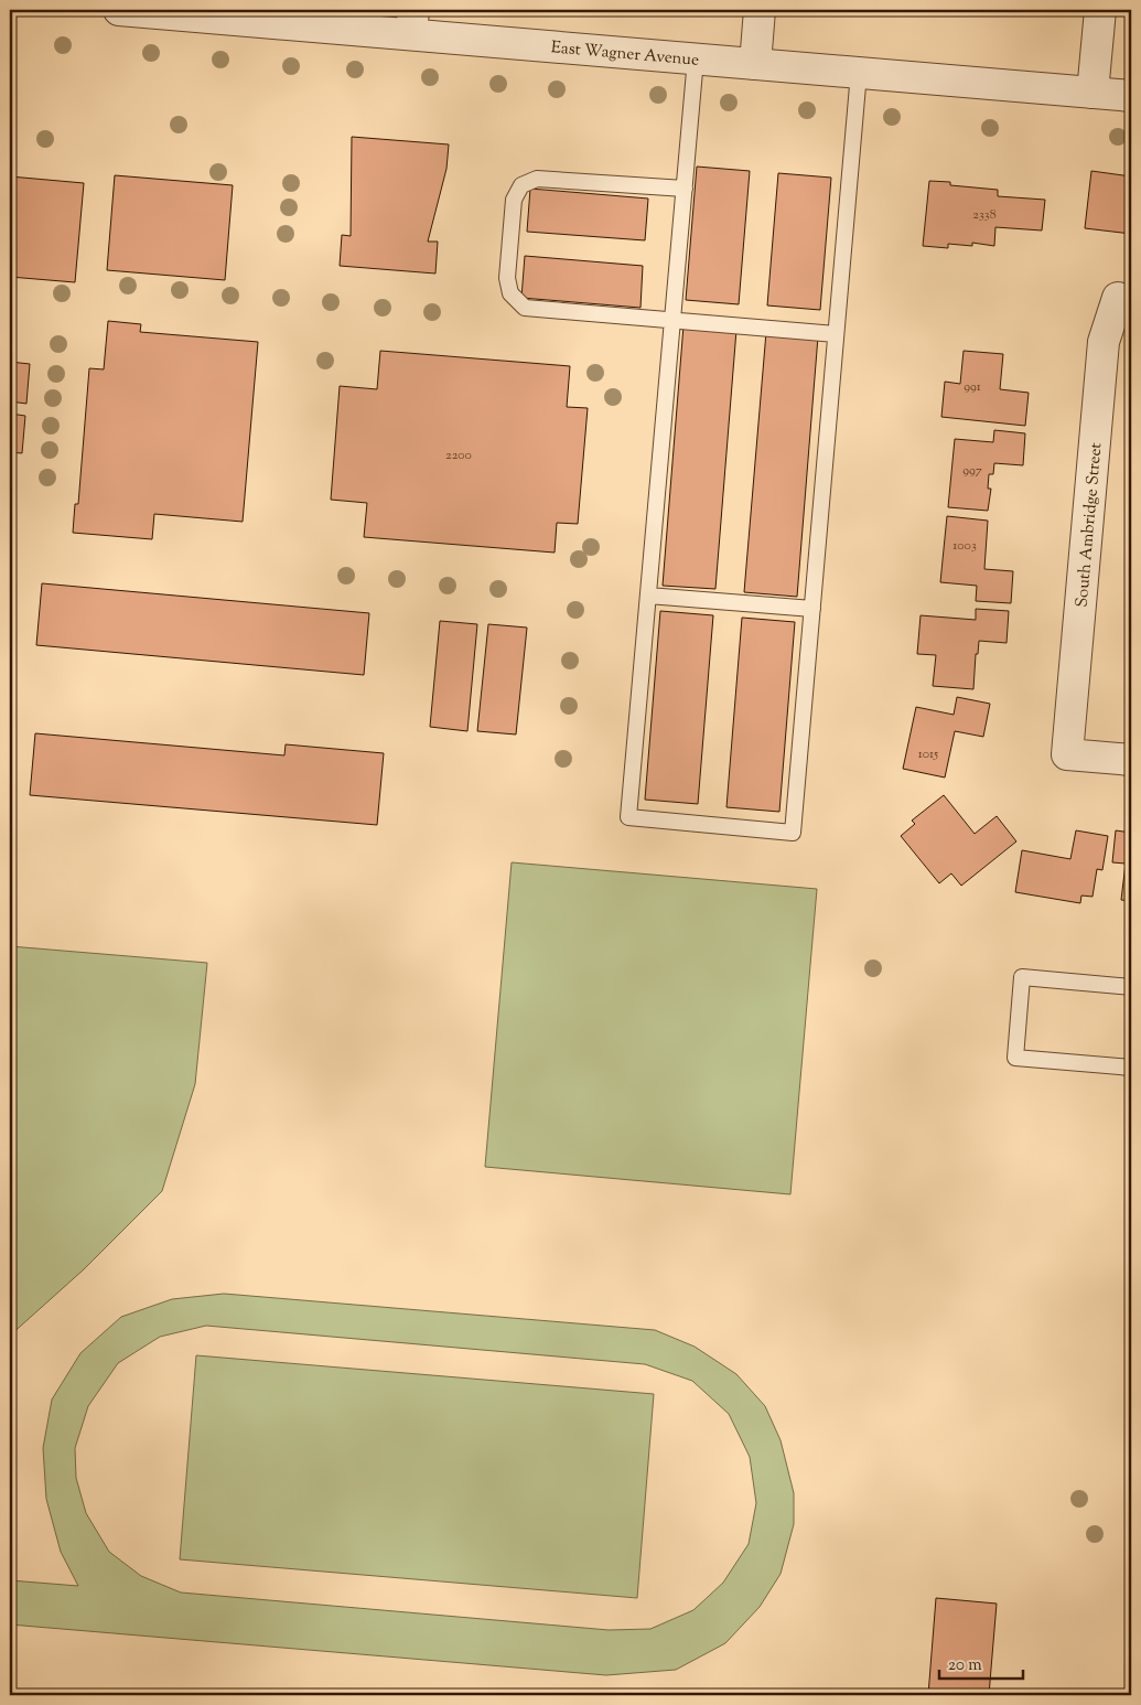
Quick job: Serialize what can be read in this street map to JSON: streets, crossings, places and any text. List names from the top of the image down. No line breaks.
{"streets":{"street":["East Wagner Avenue","South Ambridge Street"]},"house_numbers":["2338","991","2200","997","1003","1015"],"scale_bar":"20 m"}
